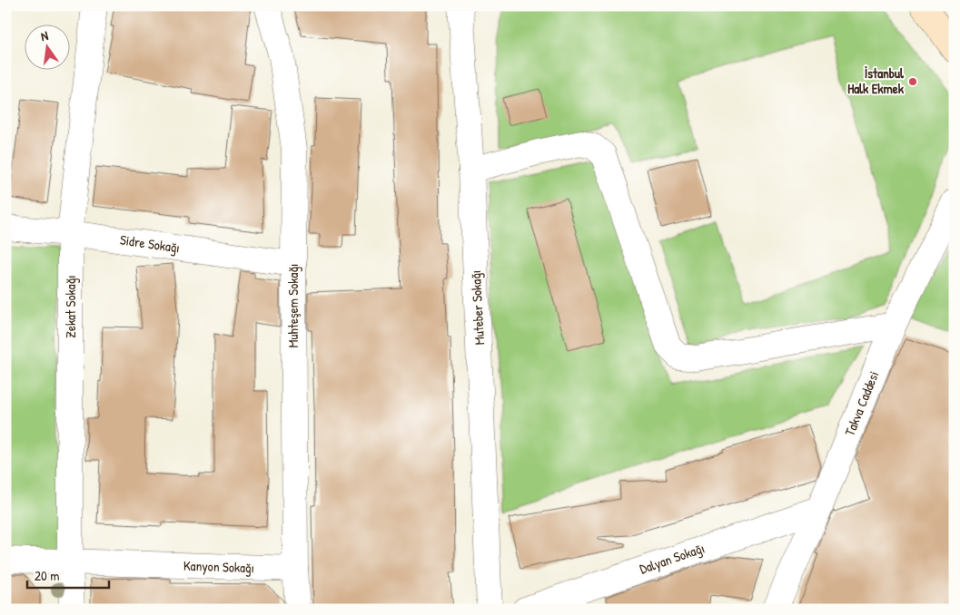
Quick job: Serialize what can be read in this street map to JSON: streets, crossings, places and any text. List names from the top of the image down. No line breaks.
{"streets":{"street":["Sidre Sokağı","Muhteşem Sokağı","Zekat Sokağı","Muteber Sokağı","Takva Caddesi","Dalyan Sokağı","Kanyon Sokağı"]},"crossings":[["Sidre Sokağı","Muhteşem Sokağı"],["Sidre Sokağı","Zekat Sokağı"],["Muhteşem Sokağı","Kanyon Sokağı"],["Zekat Sokağı","Kanyon Sokağı"],["Takva Caddesi","Dalyan Sokağı"]],"places":["İstanbul Halk Ekmek"],"scale_bar":"20 m","north":"top"}
